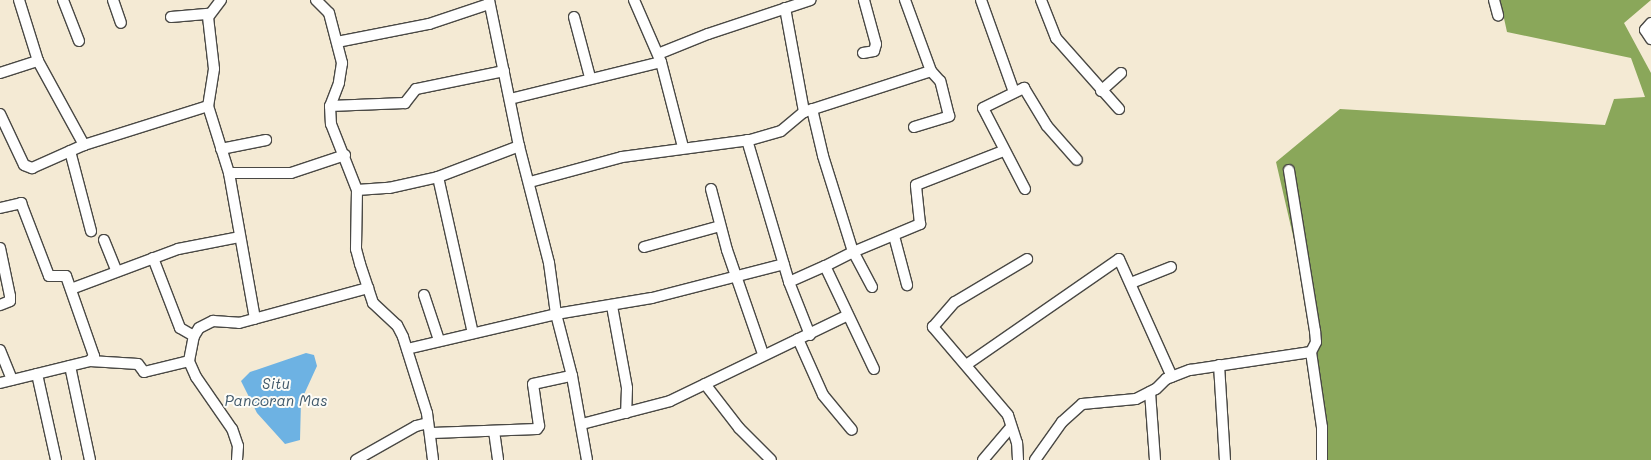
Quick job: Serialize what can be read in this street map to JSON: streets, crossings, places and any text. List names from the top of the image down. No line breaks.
{"water":["Situ Pancoran Mas"]}
